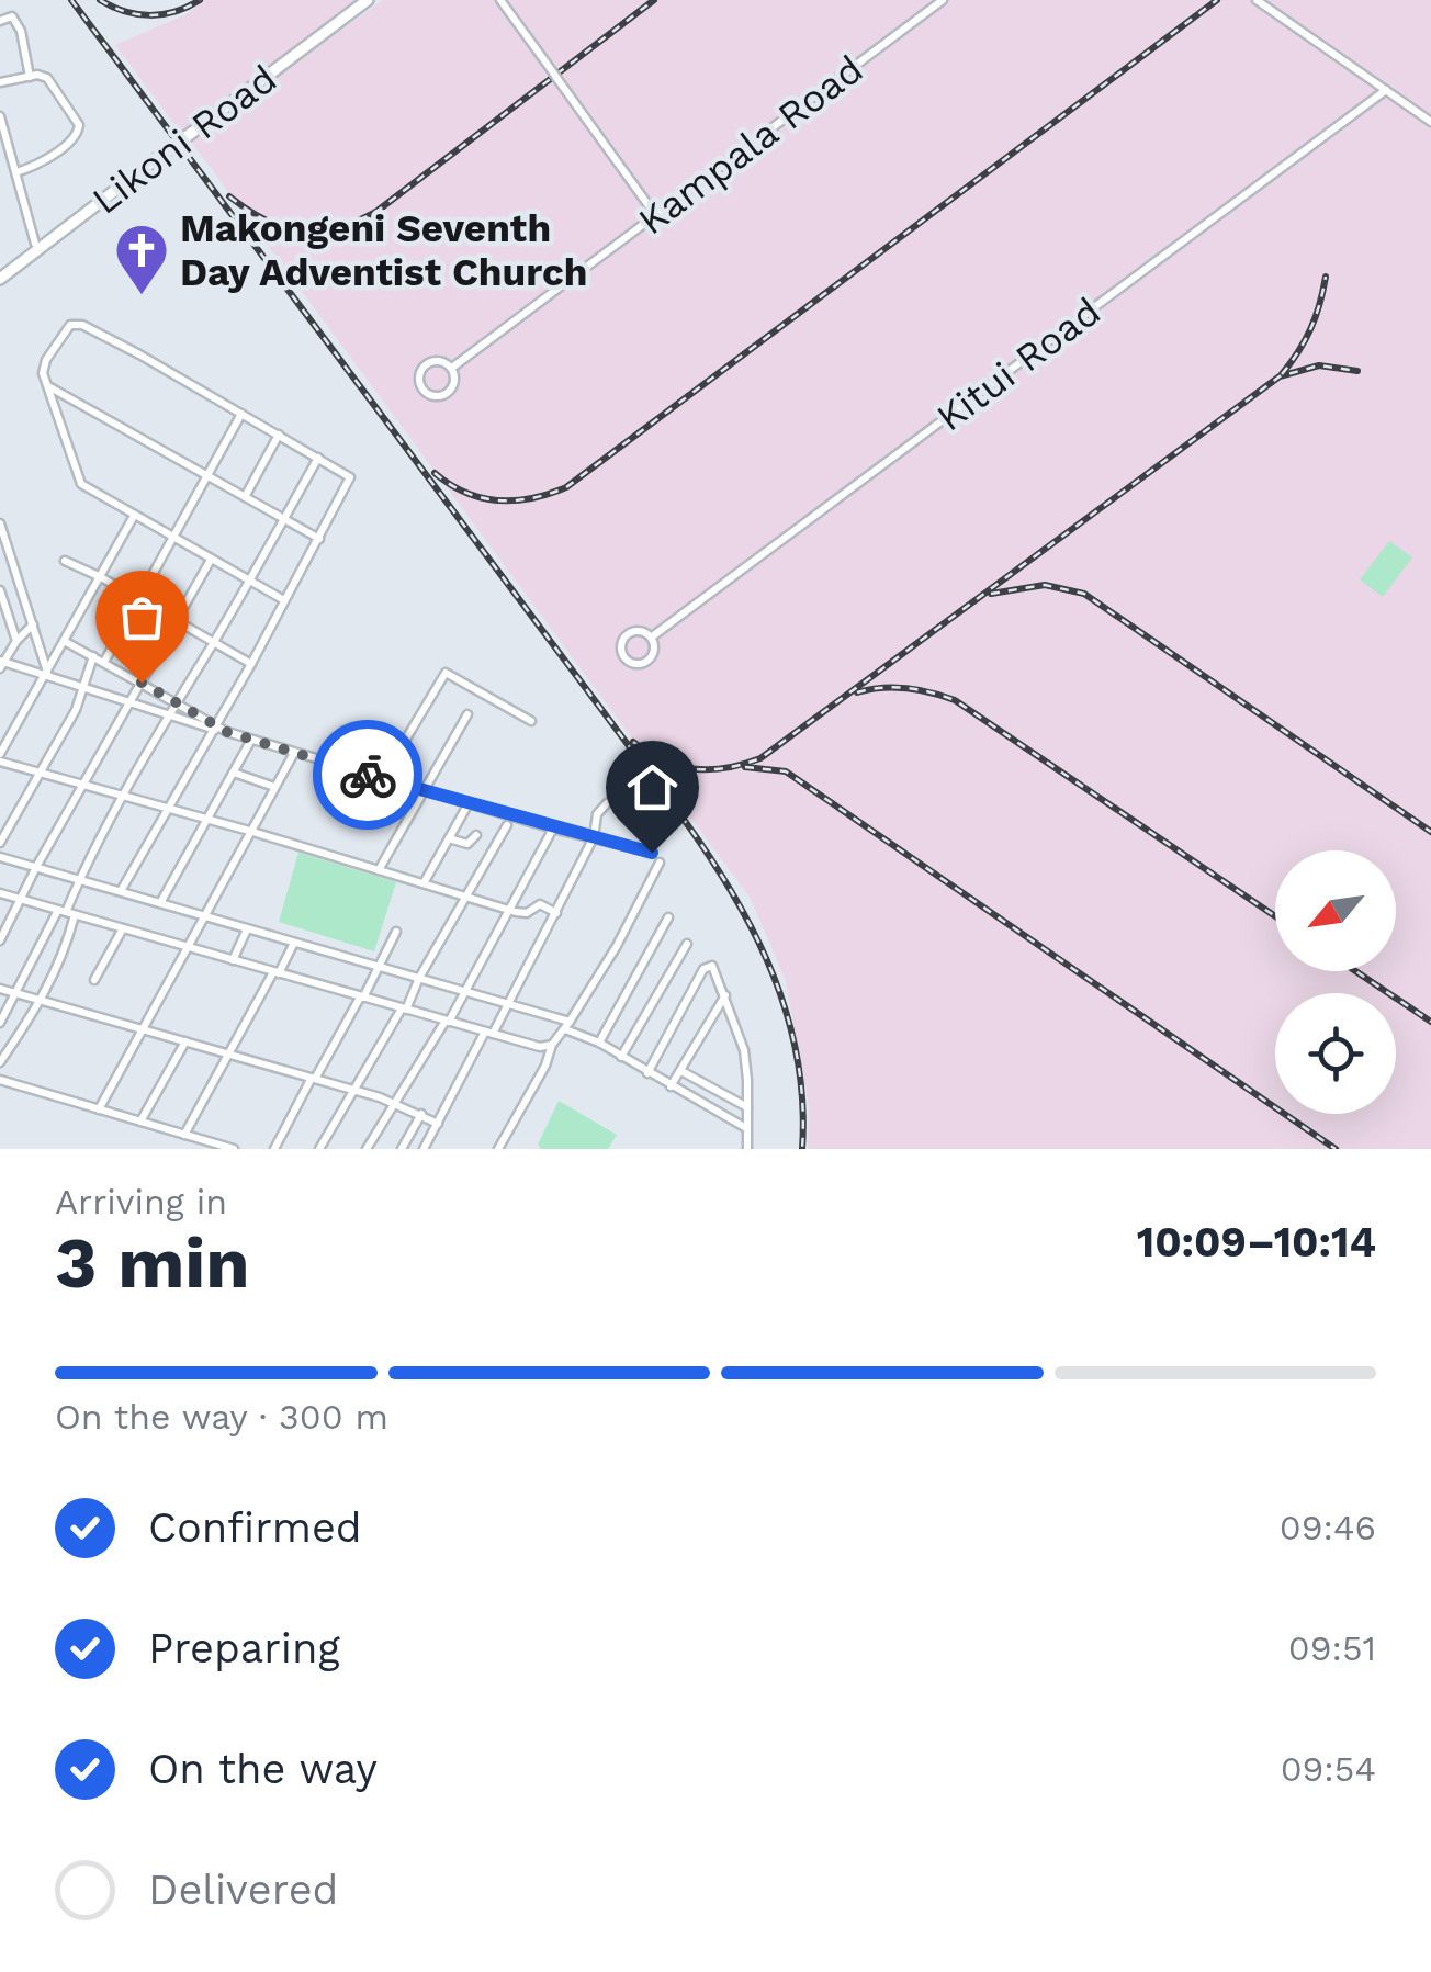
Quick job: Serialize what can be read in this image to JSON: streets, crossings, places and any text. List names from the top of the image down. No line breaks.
{"streets":{"street":["Likoni Road","Kampala Road","Kitui Road"]},"places":{"church":["Makongeni Seventh Day Adventist Church"]},"north":"bottom left","page":{"heading":["3 min","Arriving in","10:09–10:14"],"bar":"On the way · 300 m","list":[["Confirmed","09:46"],["Preparing","09:51"],["On the way","09:54"],"Delivered"]}}
